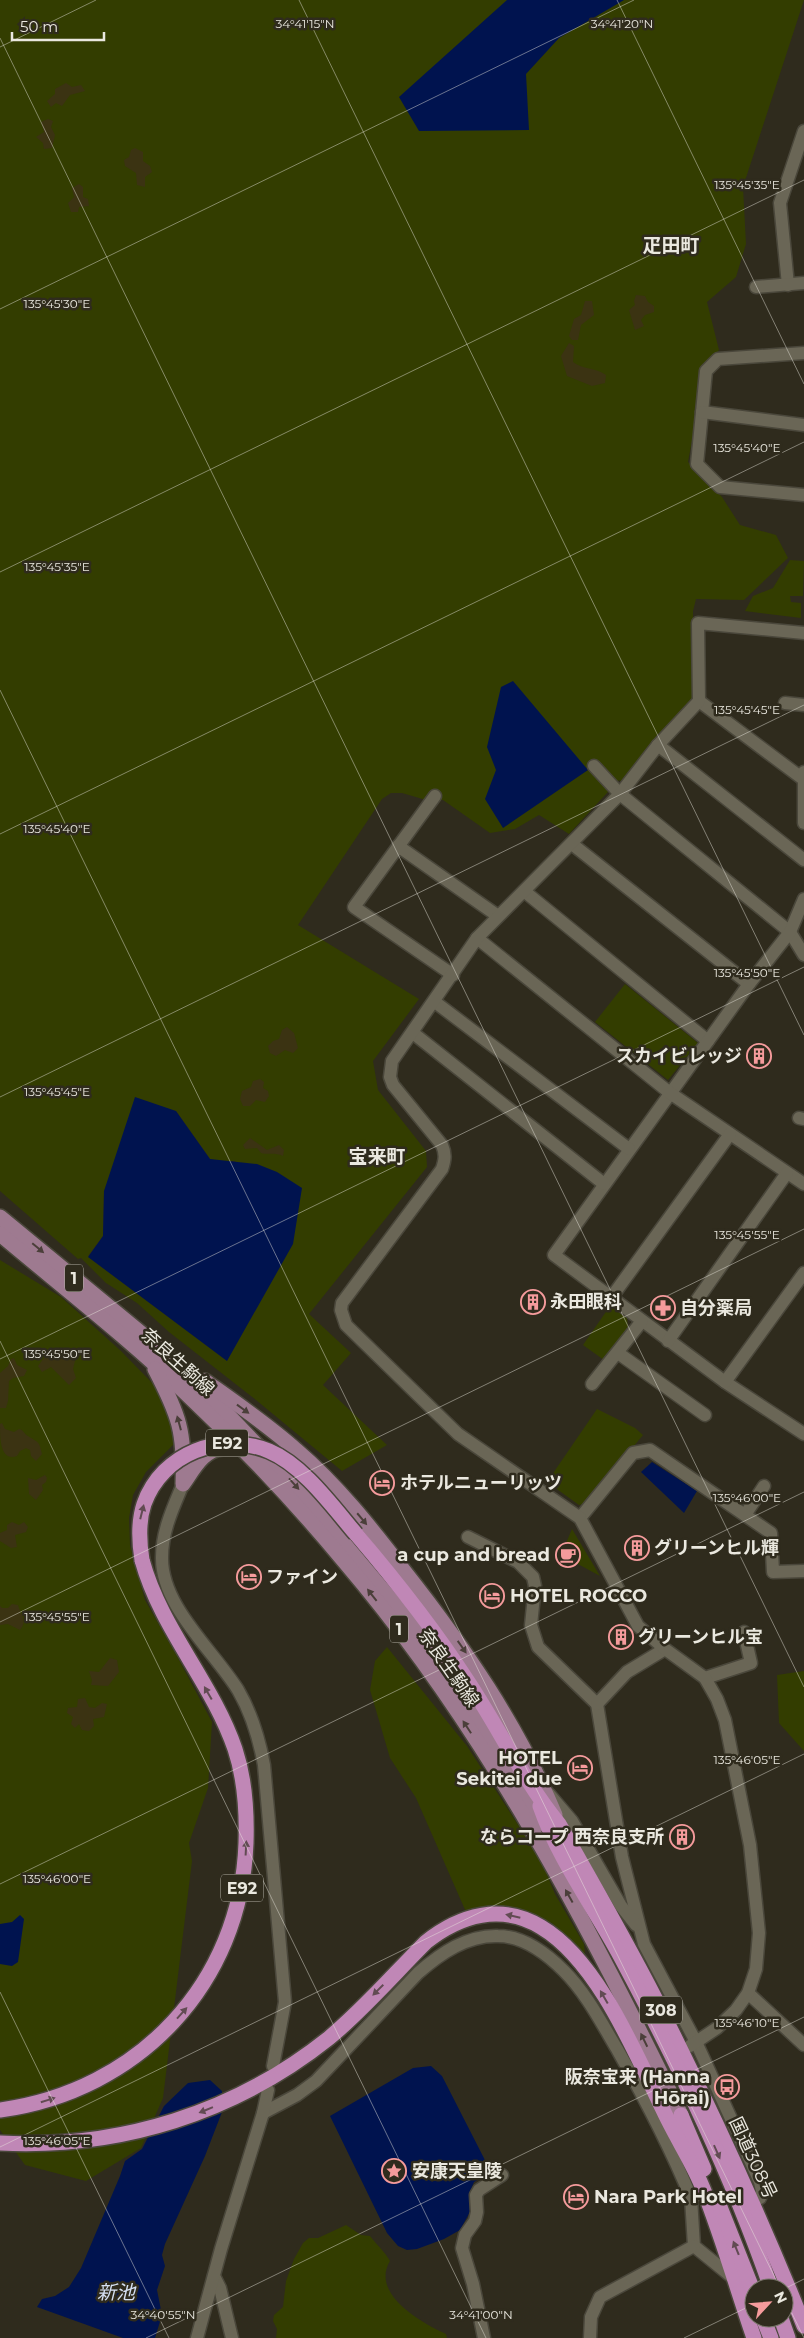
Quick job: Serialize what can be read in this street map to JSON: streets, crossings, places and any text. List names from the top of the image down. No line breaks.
{"streets":{"highway":["E92","308","国道308号"],"main road":["1","奈良生駒線"]},"crossings":[["奈良生駒線","E92"],["奈良生駒線","国道308号"],["E92","国道308号"]],"districts":["疋田町","宝来町"],"water":["新池"],"places":{"building":["スカイビレッジ","永田眼科","グリーンヒル輝","グリーンヒル宝","ならコープ 西奈良支所"],"pharmacy":["自分薬局"],"hotel":["ホテルニューリッツ","ファイン","HOTEL ROCCO","HOTEL Sekitei due","Nara Park Hotel"],"cafe":["a cup and bread"],"bus stop":["阪奈宝来 (Hanna Hōrai)"],"place":["安康天皇陵"]},"scale_bar":"50 m","north":"top right","coordinates":["34°41'15\"N","34°41'20\"N","135°45'35\"E","135°45'30\"E","135°45'40\"E","135°45'45\"E","135°45'50\"E","135°45'55\"E","135°46'00\"E","135°46'05\"E","135°46'10\"E","34°40'55\"N","34°41'00\"N"]}
